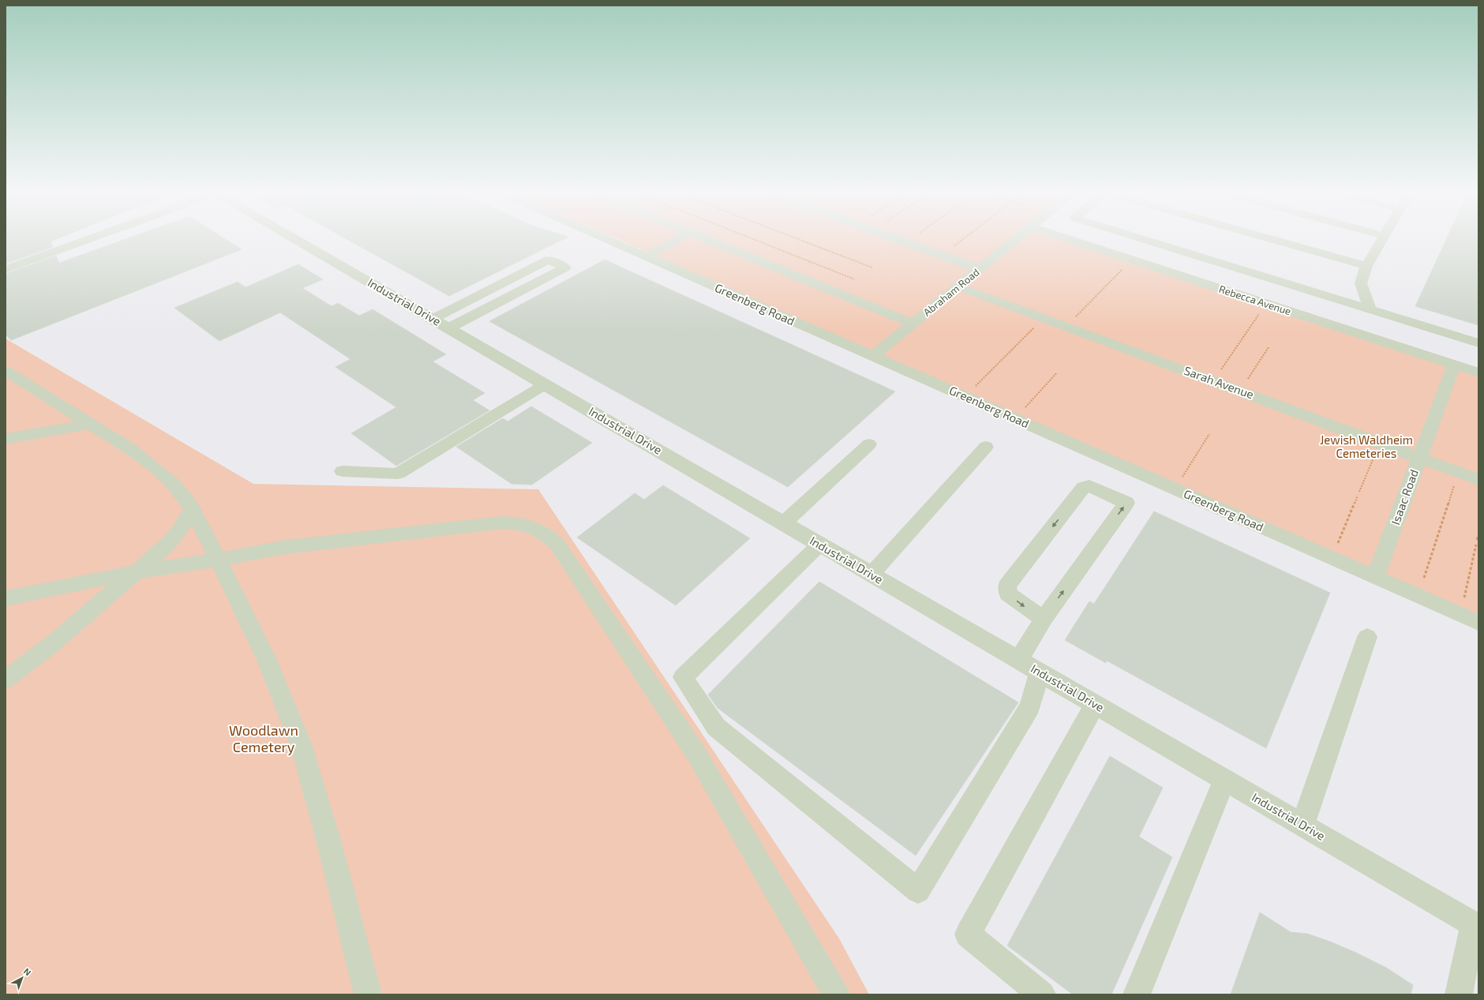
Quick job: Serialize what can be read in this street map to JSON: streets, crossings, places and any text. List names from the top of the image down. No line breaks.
{"streets":{"street":["Abraham Road","Rebecca Avenue","Industrial Drive","Greenberg Road","Sarah Avenue","Isaac Road"]},"crossings":[["Abraham Road","Greenberg Road"],["Abraham Road","Sarah Avenue"],["Rebecca Avenue","Isaac Road"],["Greenberg Road","Isaac Road"],["Sarah Avenue","Isaac Road"]],"parks":["Jewish Waldheim Cemeteries","Woodlawn Cemetery"],"north":"top right"}
